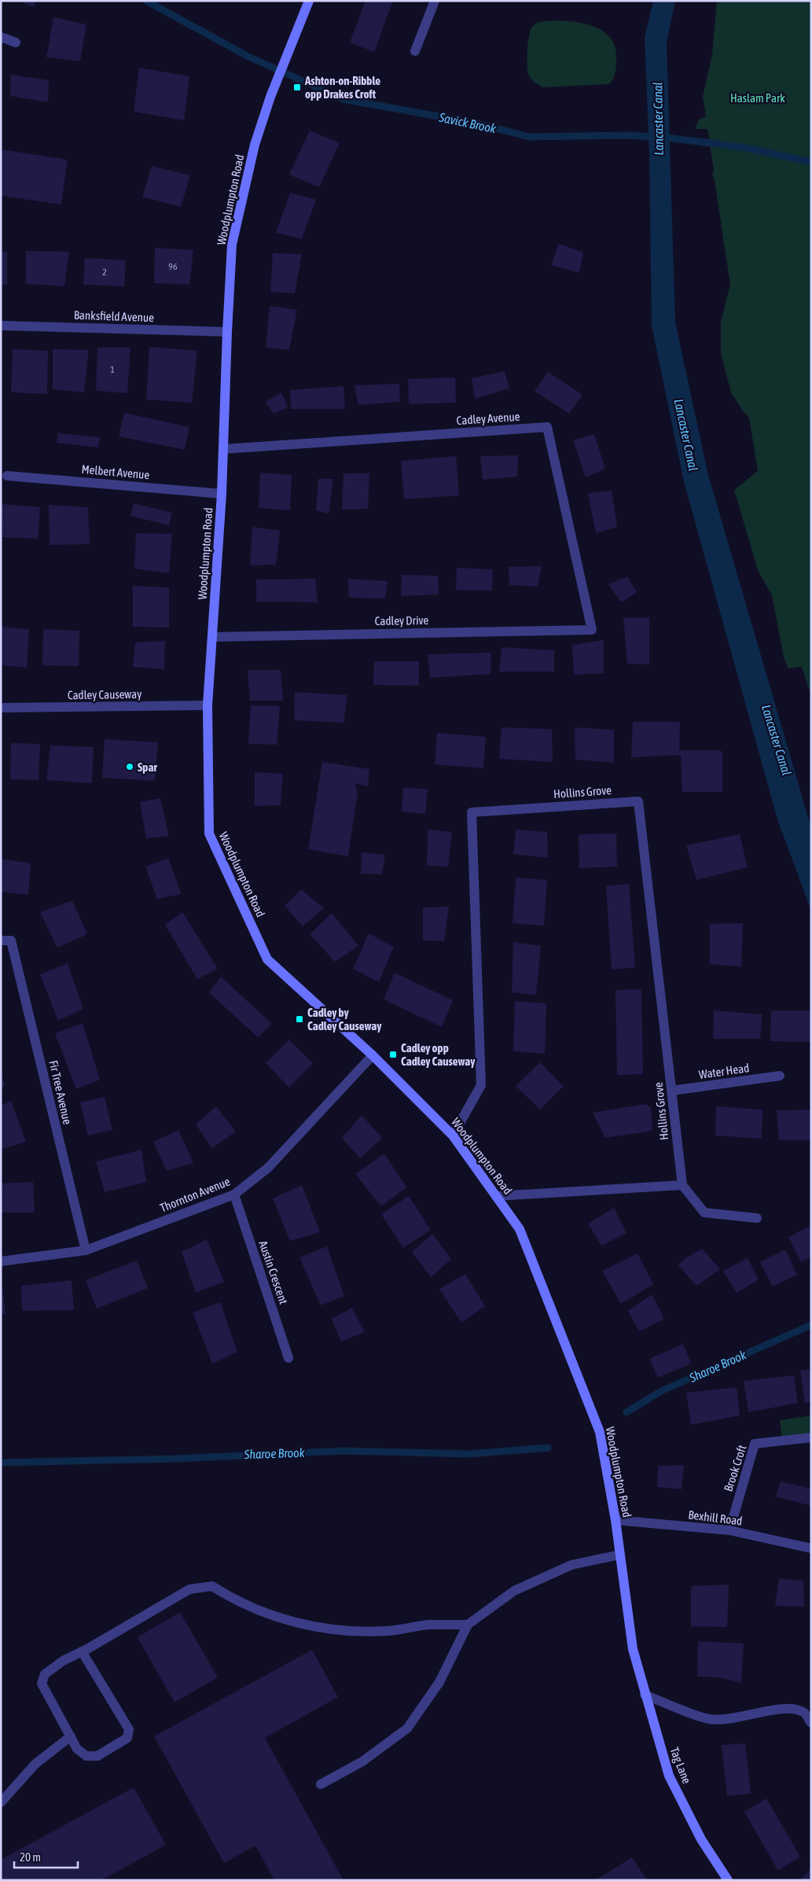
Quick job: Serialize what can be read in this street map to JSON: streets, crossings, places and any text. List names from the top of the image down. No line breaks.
{"streets":{"main road":["Woodplumpton Road","Tag Lane"],"street":["Banksfield Avenue","Cadley Avenue","Melbert Avenue","Cadley Drive","Cadley Causeway","Hollins Grove","Water Head","Fir Tree Avenue","Thornton Avenue","Austin Crescent","Brook Croft","Bexhill Road"]},"crossings":[["Woodplumpton Road","Banksfield Avenue"],["Woodplumpton Road","Cadley Avenue"],["Woodplumpton Road","Melbert Avenue"],["Woodplumpton Road","Cadley Drive"],["Woodplumpton Road","Cadley Causeway"],["Woodplumpton Road","Hollins Grove"],["Woodplumpton Road","Thornton Avenue"],["Woodplumpton Road","Bexhill Road"],["Woodplumpton Road","Tag Lane"],["Cadley Avenue","Cadley Drive"],["Hollins Grove","Water Head"],["Fir Tree Avenue","Thornton Avenue"],["Thornton Avenue","Austin Crescent"],["Brook Croft","Bexhill Road"]],"water":["Lancaster Canal","Savick Brook","Sharoe Brook"],"parks":["Haslam Park"],"places":{"transit":["Ashton-on-Ribble opp Drakes Croft","Cadley by Cadley Causeway","Cadley opp Cadley Causeway"],"other":["Spar"]},"house_numbers":["96","2","1"],"scale_bar":"20 m"}
